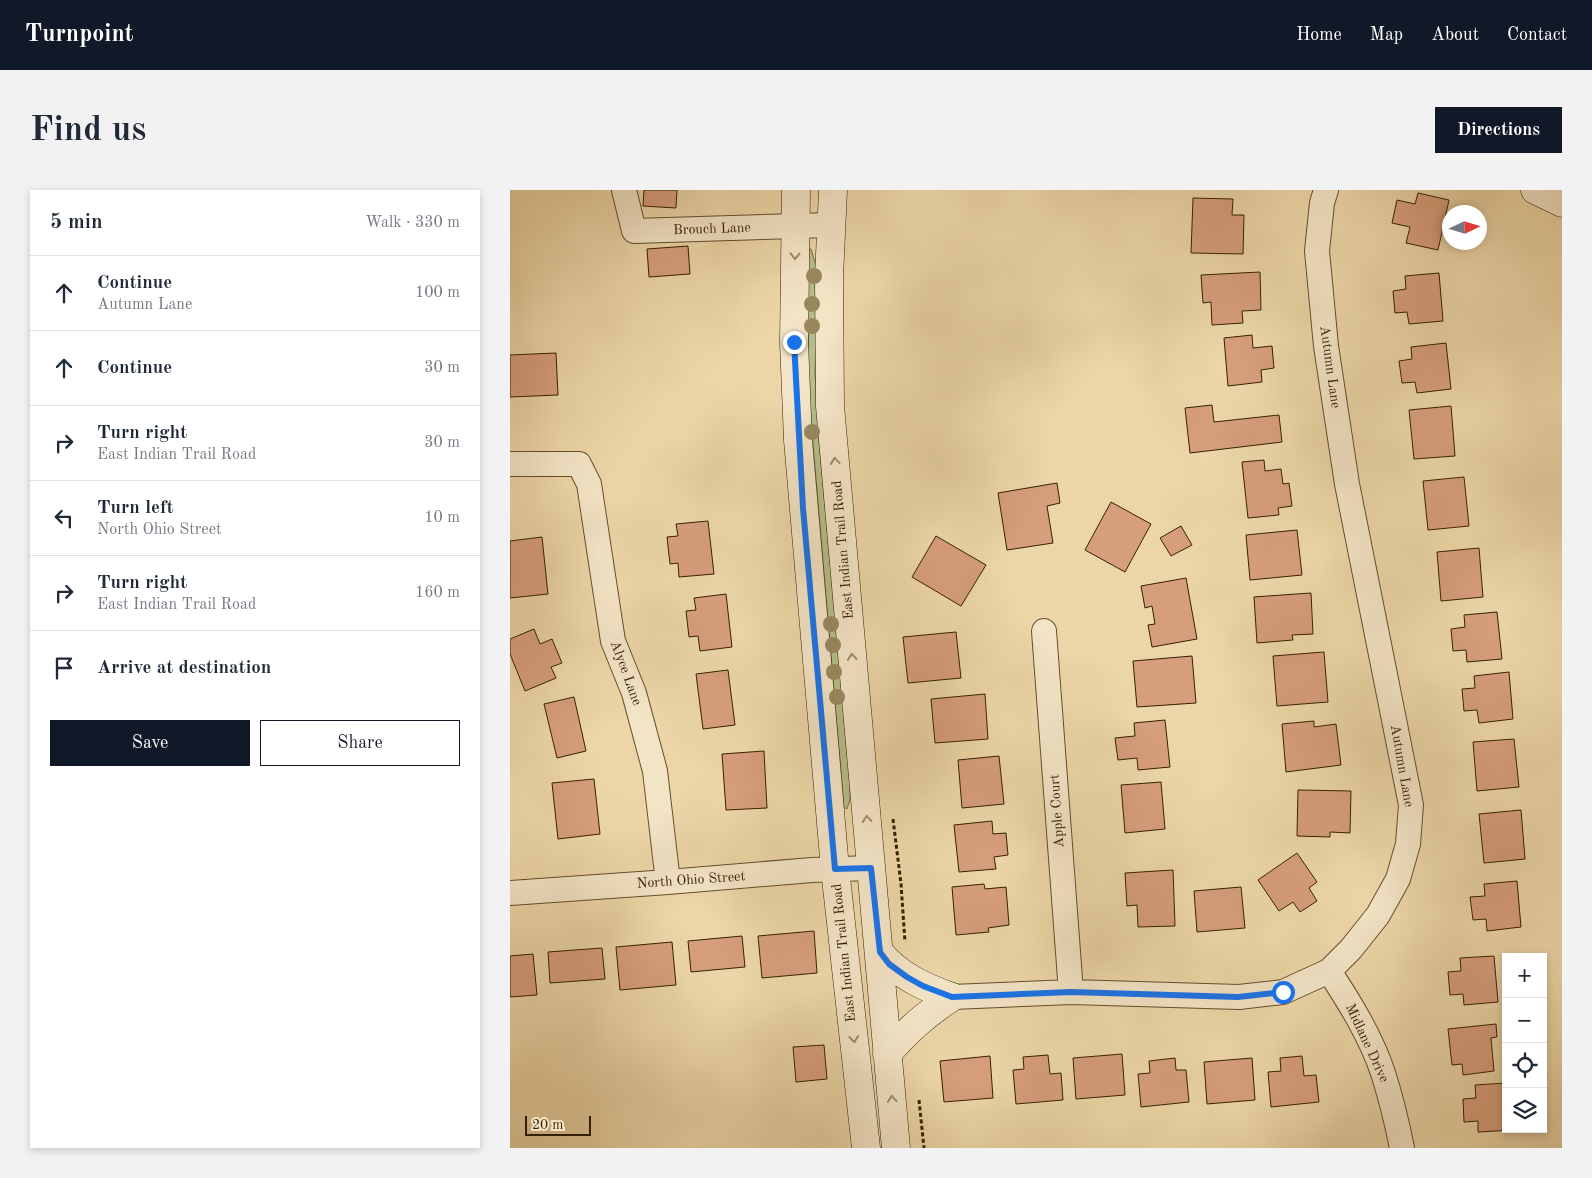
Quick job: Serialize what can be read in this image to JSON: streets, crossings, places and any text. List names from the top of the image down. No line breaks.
{"streets":{"main road":["East Indian Trail Road"],"street":["Brouch Lane","Autumn Lane","Alyce Lane","Apple Court","North Ohio Street","Midlane Drive"]},"crossings":[["Brouch Lane","East Indian Trail Road"],["Autumn Lane","Apple Court"],["Autumn Lane","Midlane Drive"],["East Indian Trail Road","North Ohio Street"],["Alyce Lane","North Ohio Street"]],"scale_bar":"20 m","north":"right","page":{"header":"Turnpoint","nav":["Home","Map","About","Contact"],"buttons":["Directions",["Save","Share"]],"title":"Find us","heading":["5 min","Walk · 330 m"],"list":[["Continue","Autumn Lane","100 m"],["Continue","30 m"],["Turn right","East Indian Trail Road","30 m"],["Turn left","North Ohio Street","10 m"],["Turn right","East Indian Trail Road","160 m"],"Arrive at destination"],"map_buttons":["+","−"],"scale":"20 m"}}
